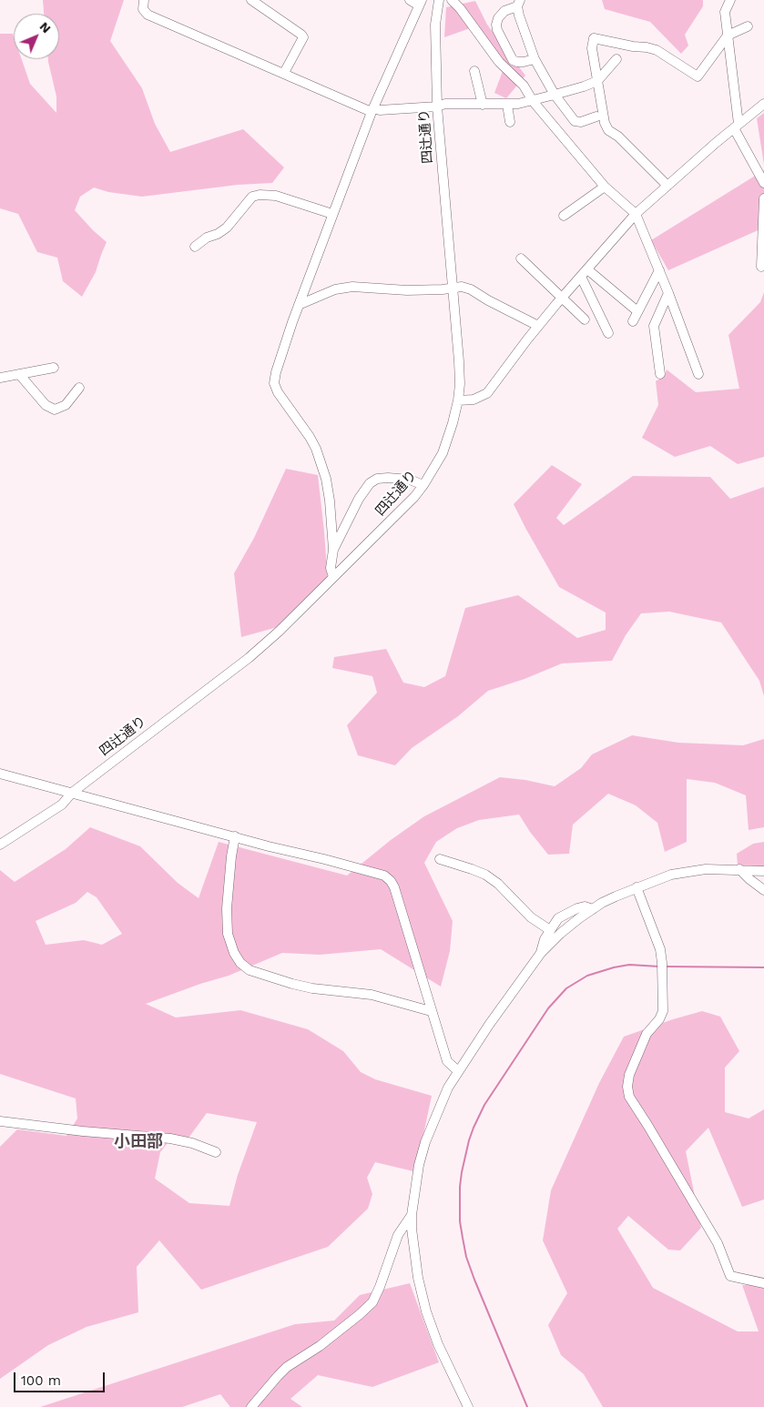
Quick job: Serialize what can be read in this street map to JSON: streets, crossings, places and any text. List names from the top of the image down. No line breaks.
{"streets":{"street":["四辻通り"]},"districts":["小田部"],"scale_bar":"100 m","north":"top right"}
